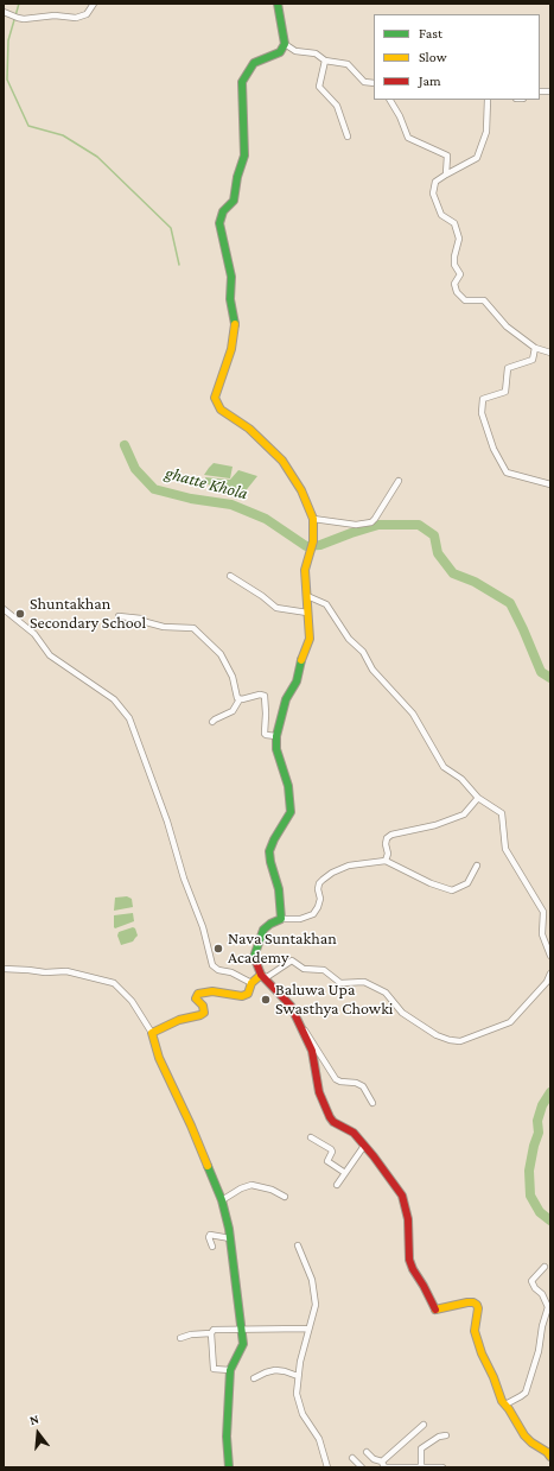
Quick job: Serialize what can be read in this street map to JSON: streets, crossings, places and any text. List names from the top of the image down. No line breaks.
{"water":["ghatte Khola"],"places":["Shuntakhan Secondary School","Nava Suntakhan Academy","Baluwa Upa Swasthya Chowki"],"legend":["Fast","Slow","Jam"],"north":"top"}
